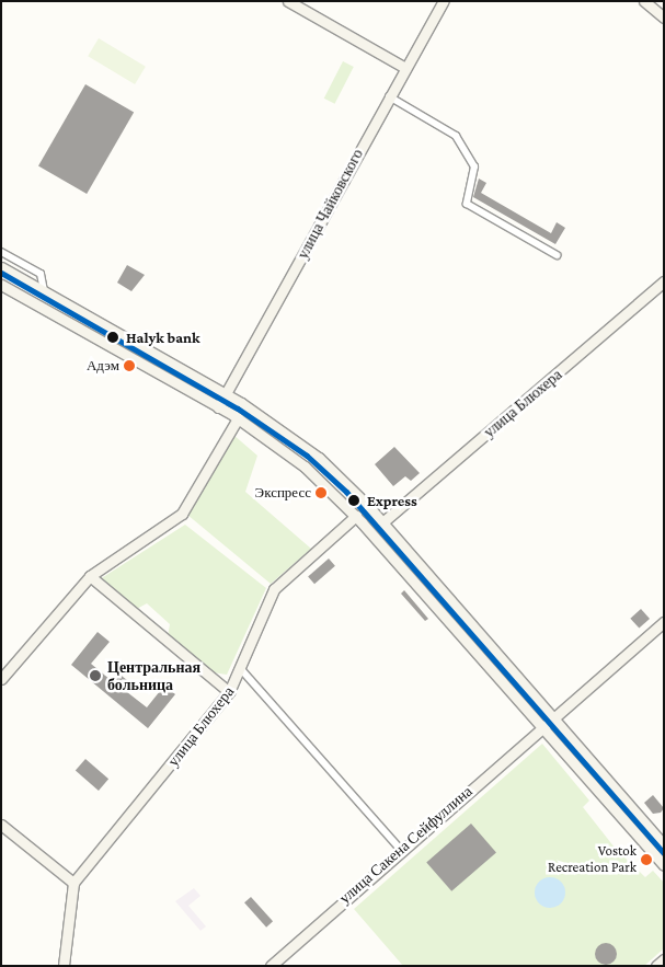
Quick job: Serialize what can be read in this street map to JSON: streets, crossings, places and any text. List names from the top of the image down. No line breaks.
{"streets":{"street":["улица Чайковского","улица Блюхера","улица Сакена Сейфуллина"]},"places":["Halyk bank","Адэм","Экспресс","Express","Центральная больница","Vostok Recreation Park"]}
